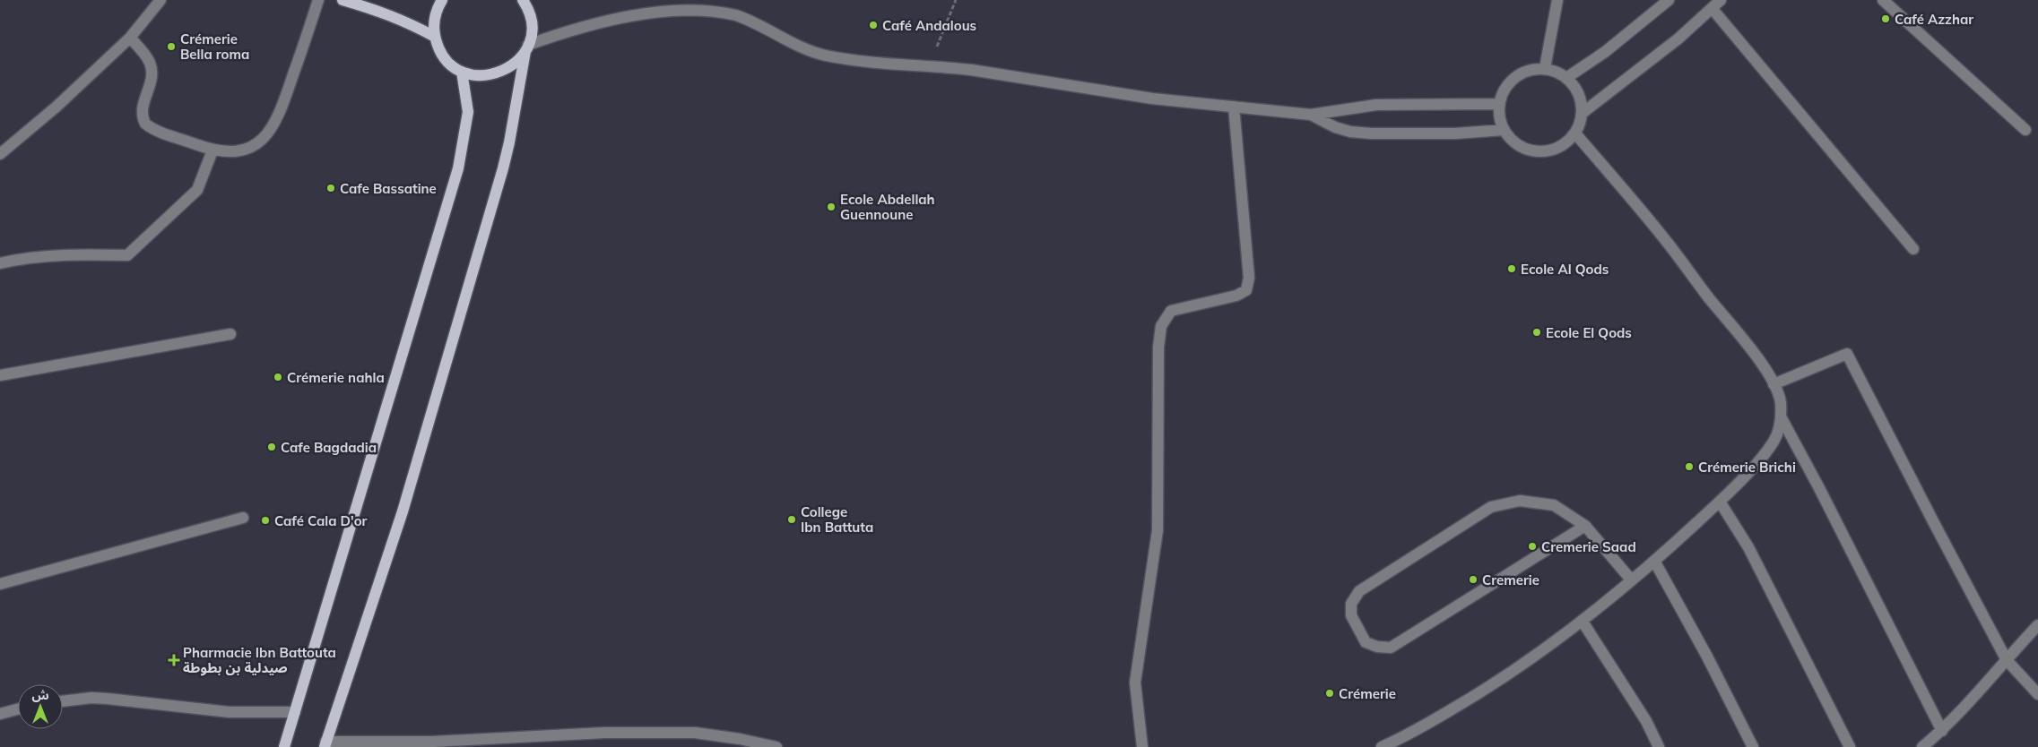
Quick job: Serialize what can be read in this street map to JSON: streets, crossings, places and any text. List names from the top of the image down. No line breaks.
{"places":{"other":["Café Azzhar","Café Andalous","Crémerie Bella roma","Cafe Bassatine","Ecole Abdellah Guennoune","Ecole Al Qods","Ecole El Qods","Crémerie nahla","Cafe Bagdadia","Crémerie Brichi","College Ibn Battuta","Café Cala D'or","Cremerie Saad","Cremerie","Crémerie"],"health":["Pharmacie Ibn Battouta صيدلية بن بطوطة"]},"north":"top"}
